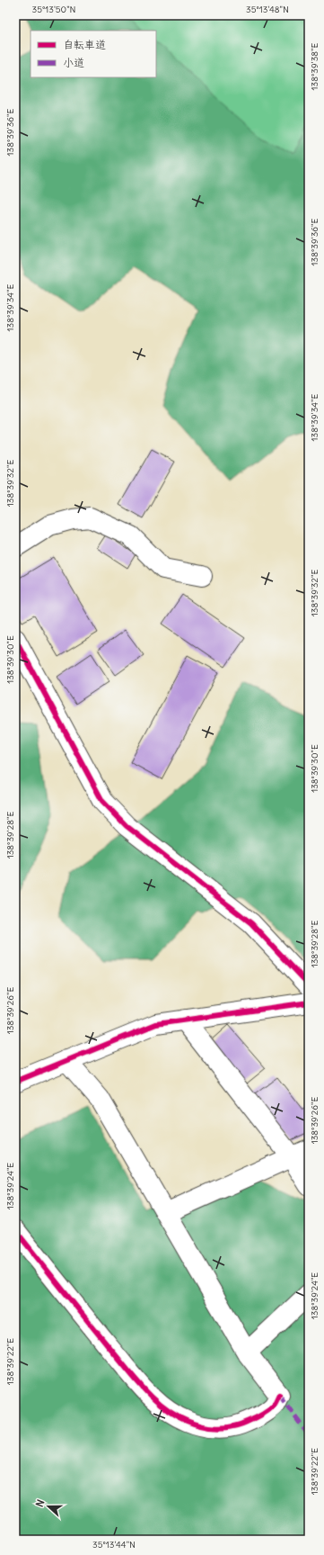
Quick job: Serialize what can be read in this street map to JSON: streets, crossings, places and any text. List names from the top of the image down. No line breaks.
{"legend":["自転車道","小道"],"north":"left","coordinates":["35°13'50\"N","35°13'48\"N","138°39'38\"E","138°39'36\"E","138°39'34\"E","138°39'32\"E","138°39'30\"E","138°39'28\"E","138°39'26\"E","138°39'24\"E","138°39'22\"E","35°13'44\"N"]}
